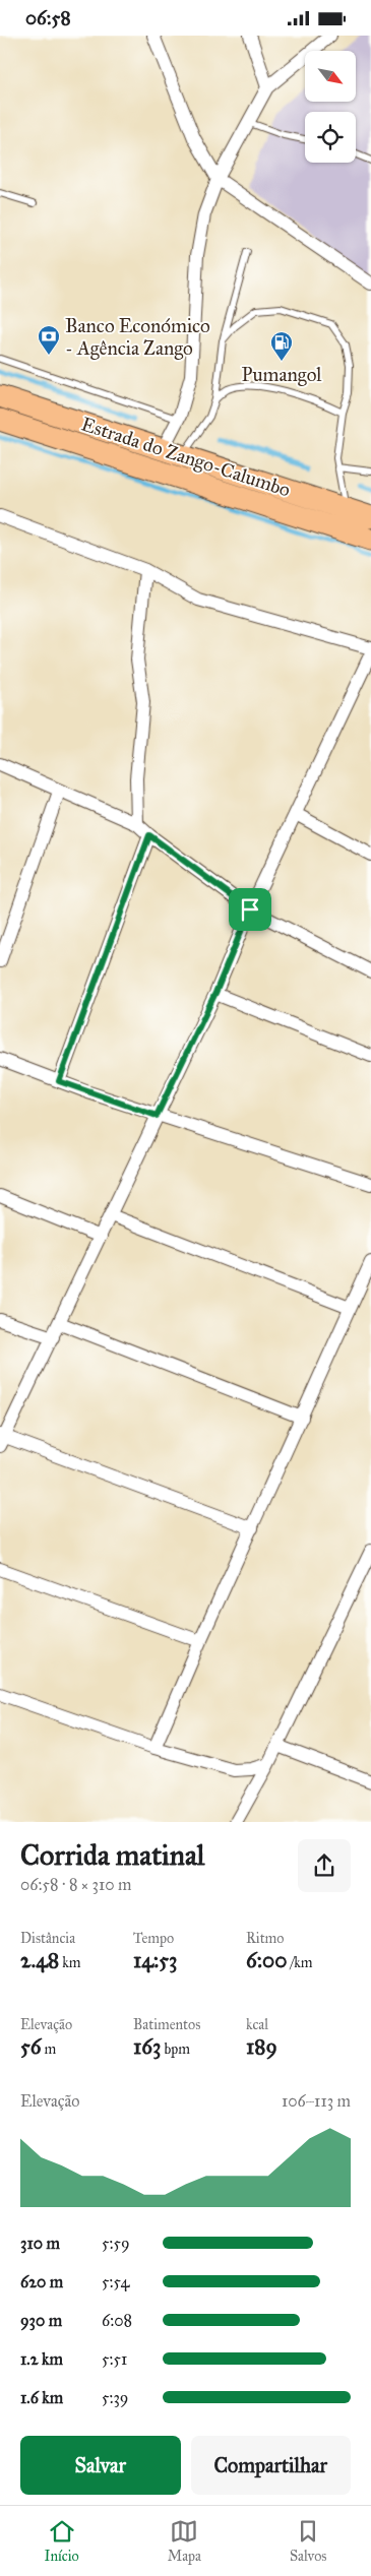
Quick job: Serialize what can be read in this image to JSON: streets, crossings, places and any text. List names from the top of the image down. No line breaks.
{"streets":{"main road":["Estrada do Zango-Calumbo"]},"places":{"bank":["Banco Económico - Agência Zango"],"fuel station":["Pumangol"]},"north":"bottom right","page":{"status":"06:58","heading":["Corrida matinal","06:58 · 8 × 310 m"],"stats":[["Distância","2.48 km"],["Tempo","14:53"],["Ritmo","6:00 /km"],["Elevação","56 m"],["Batimentos","163 bpm"],["kcal","189"]],"chart":["Elevação","106–113 m"],"list":[{"name":"310 m","note":"5:59"},{"name":"620 m","note":"5:54"},{"name":"930 m","note":"6:08"},{"name":"1.2 km","note":"5:51"},{"name":"1.6 km","note":"5:39"}],"buttons":["Salvar","Compartilhar"],"tabs":["Início","Mapa","Salvos"]}}
